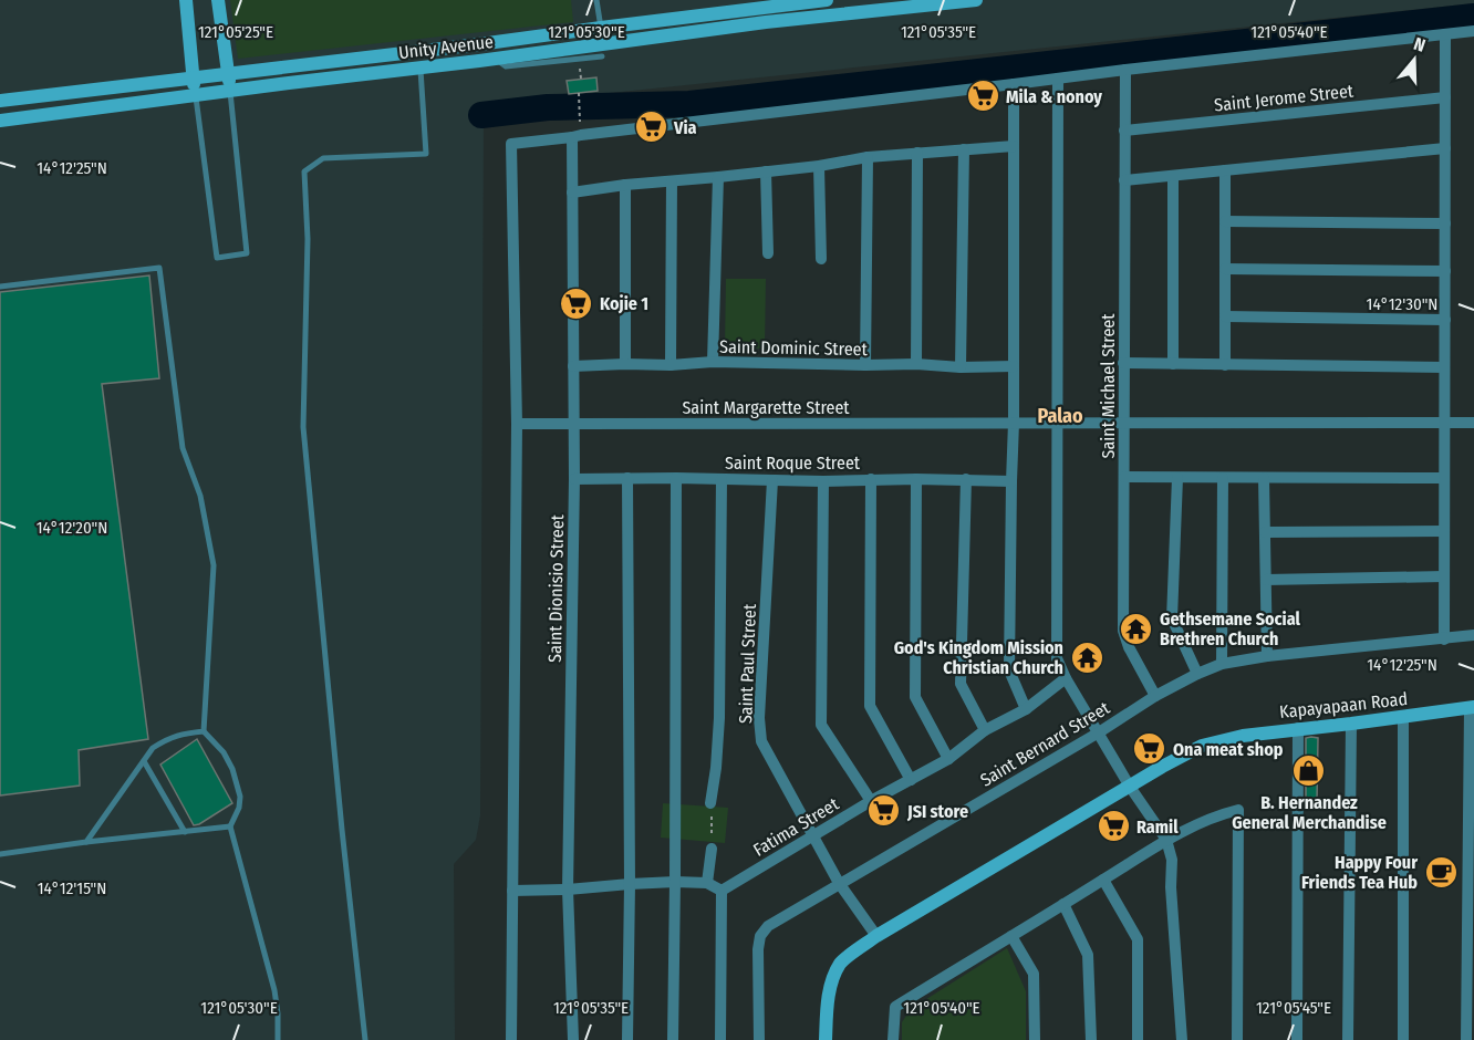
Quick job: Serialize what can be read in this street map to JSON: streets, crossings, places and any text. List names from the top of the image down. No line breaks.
{"streets":{"street":["Unity Avenue","Saint Jerome Street","Saint Dominic Street","Saint Michael Street","Saint Margarette Street","Saint Roque Street","Saint Dionisio Street","Saint Paul Street","Kapayapaan Road","Saint Bernard Street","Fatima Street"]},"crossings":[["Saint Jerome Street","Saint Michael Street"],["Saint Dominic Street","Saint Dionisio Street"],["Saint Michael Street","Saint Margarette Street"],["Saint Michael Street","Saint Bernard Street"],["Saint Margarette Street","Saint Dionisio Street"],["Saint Roque Street","Saint Dionisio Street"],["Saint Roque Street","Saint Paul Street"],["Saint Paul Street","Kapayapaan Road"],["Saint Paul Street","Saint Bernard Street"],["Saint Paul Street","Fatima Street"]],"districts":["Palao"],"places":{"supermarket":["Mila & nonoy","Via","Kojie 1","Ona meat shop","JSI store","Ramil"],"temple":["Gethsemane Social Brethren Church","God's Kingdom Mission Christian Church"],"shop":["B. Hernandez General Merchandise"],"cafe":["Happy Four Friends Tea Hub"]},"north":"top","coordinates":["121°05'30\"E","121°05'35\"E","121°05'40\"E","121°05'25\"E","14°12'25\"N","14°12'30\"N","14°12'20\"N","14°12'15\"N","121°05'45\"E"]}
